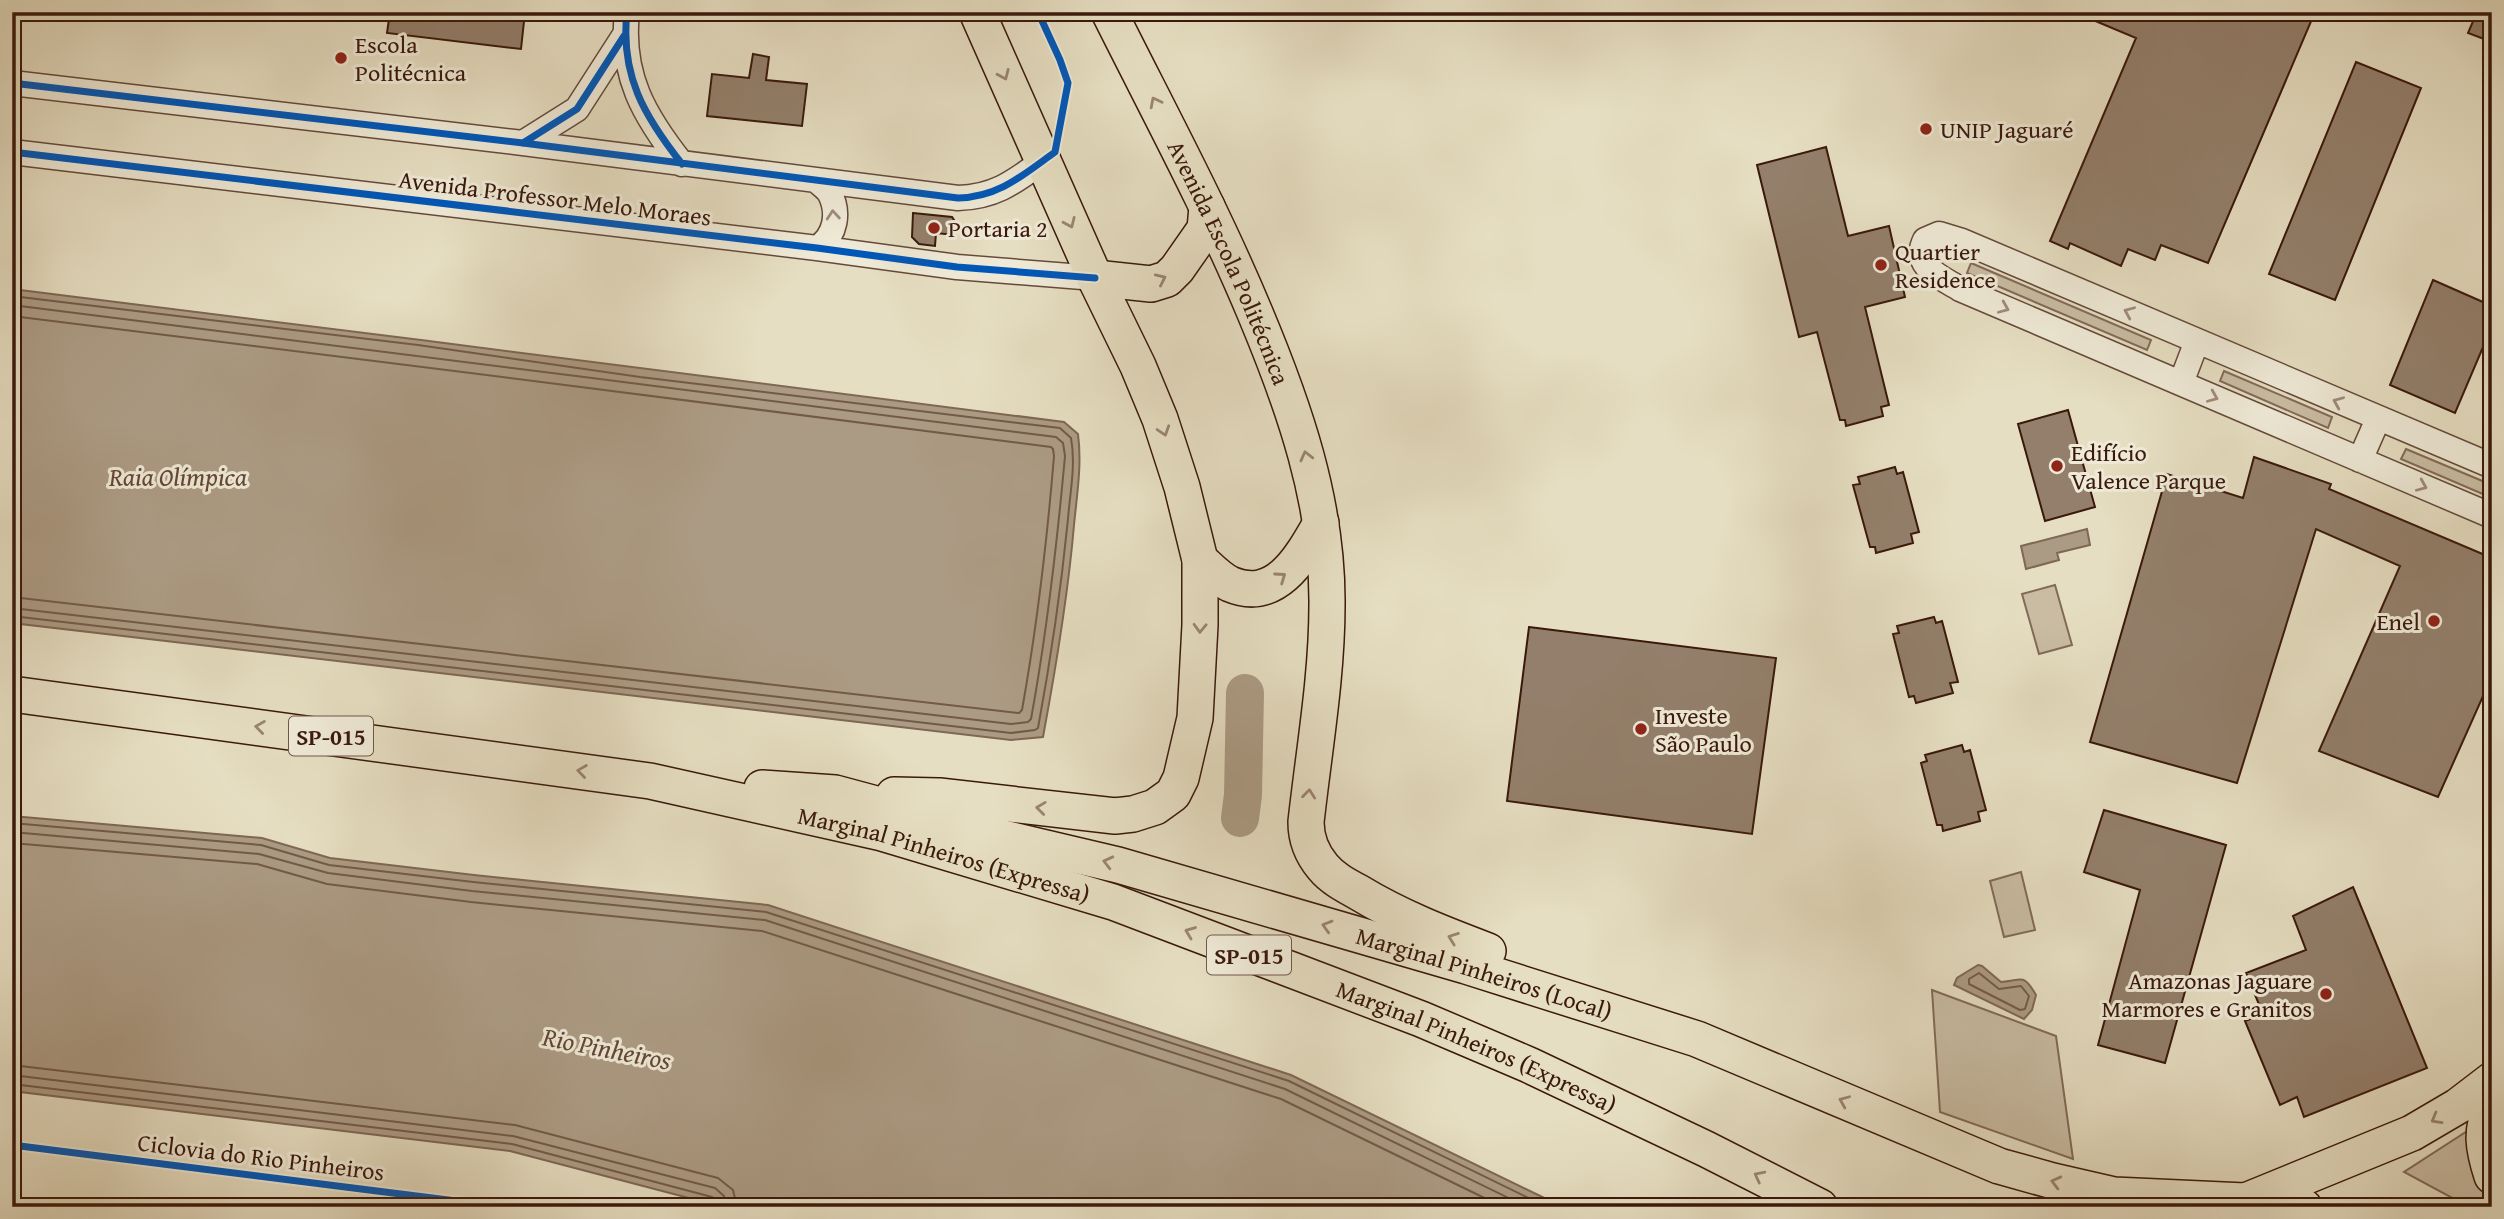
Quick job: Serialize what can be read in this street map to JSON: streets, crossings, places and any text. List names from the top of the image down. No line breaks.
{"streets":{"highway":["Avenida Escola Politécnica","SP-015","Marginal Pinheiros (Expressa)","Marginal Pinheiros (Local)"],"street":["Avenida Professor Melo Moraes"],"cycle path":["Ciclovia do Rio Pinheiros"]},"crossings":[["Avenida Escola Politécnica","Marginal Pinheiros (Local)"],["Marginal Pinheiros (Expressa)","Marginal Pinheiros (Local)"]],"one_way":["Marginal Pinheiros (Expressa)","Marginal Pinheiros (Local)"],"water":["Raia Olímpica","Rio Pinheiros"],"places":["Escola Politécnica","UNIP Jaguaré","Portaria 2","Quartier Residence","Edifício Valence Parque","Enel","Investe São Paulo","Amazonas Jaguare Marmores e Granitos"]}
